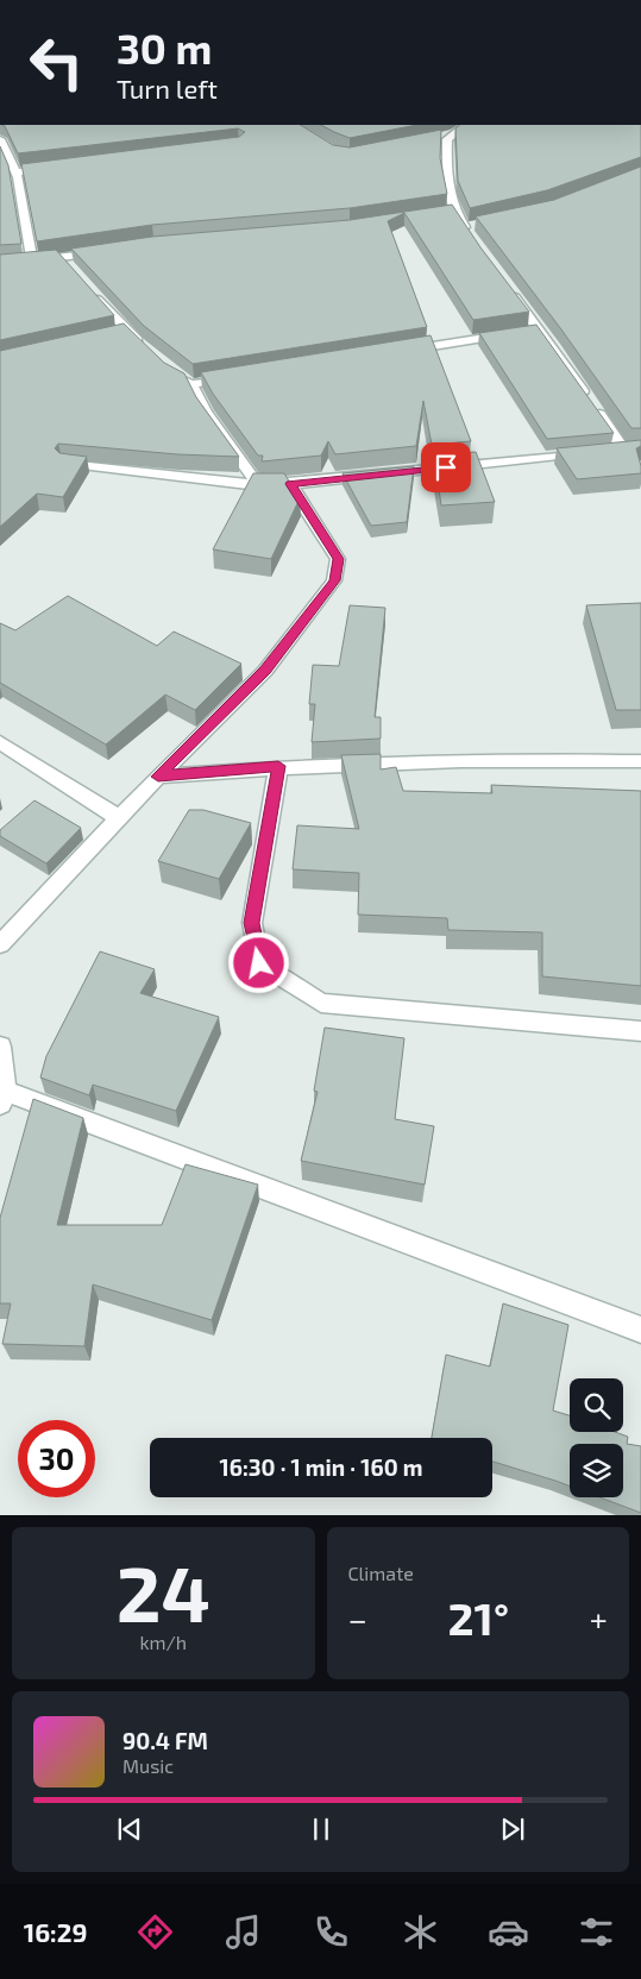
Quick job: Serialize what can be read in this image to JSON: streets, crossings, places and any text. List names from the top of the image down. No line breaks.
{"page":{"turn":["30 m","Turn left"],"limit":"30","trip":"16:30 · 1 min · 160 m","tile":[["24","km/h"],"Climate"],"heat":["−","21°","+"],"song":["90.4 FM","Music"],"tabs":"16:29"}}
